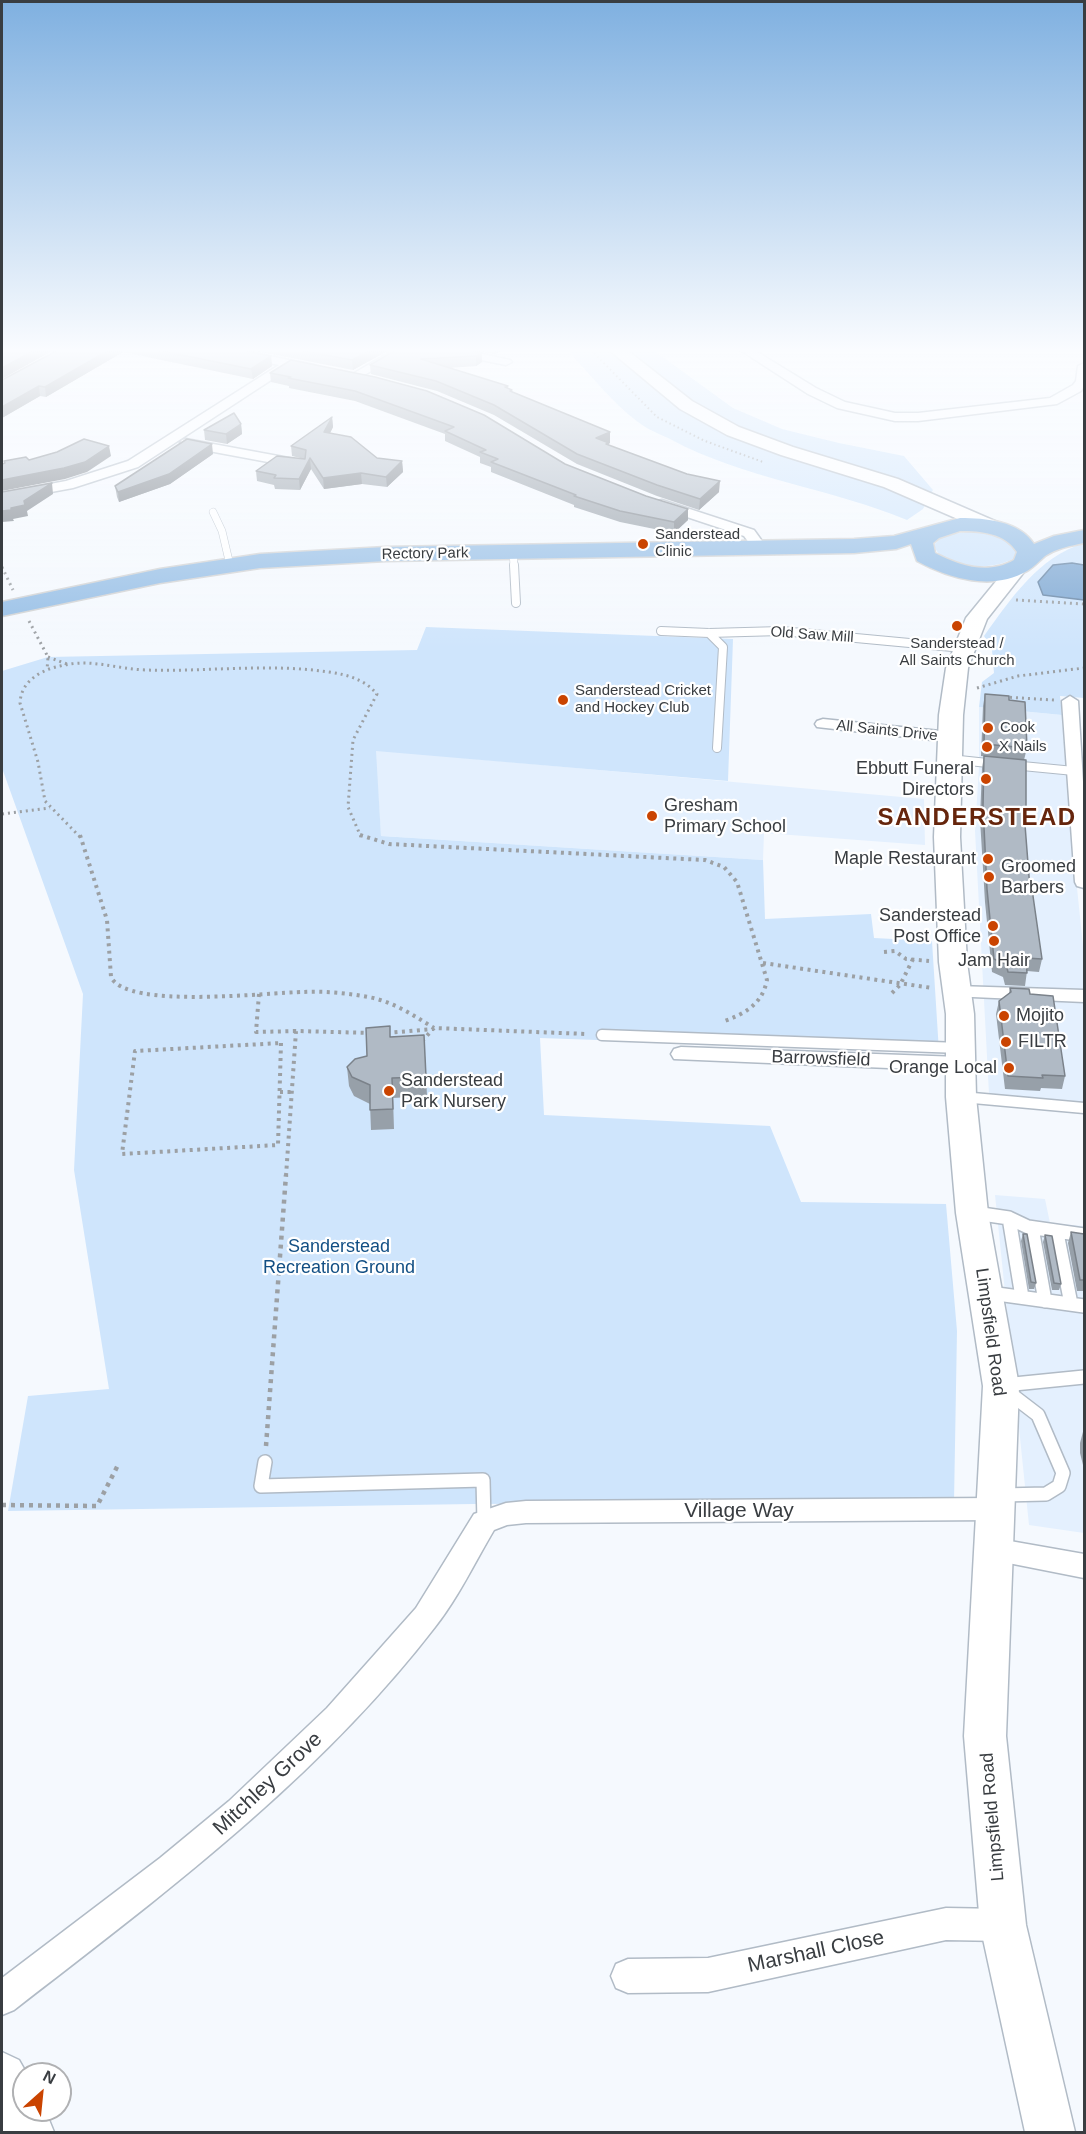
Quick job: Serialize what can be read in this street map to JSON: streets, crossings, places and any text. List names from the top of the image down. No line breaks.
{"streets":{"main road":["Rectory Park","Limpsfield Road"],"street":["All Saints Drive","Barrowsfield","Village Way","Mitchley Grove","Marshall Close"],"lane":["Old Saw Mill"]},"crossings":[["Rectory Park","Limpsfield Road"],["Old Saw Mill","Limpsfield Road"],["All Saints Drive","Limpsfield Road"],["Barrowsfield","Limpsfield Road"],["Limpsfield Road","Village Way"],["Limpsfield Road","Marshall Close"],["Village Way","Mitchley Grove"]],"districts":["SANDERSTEAD"],"parks":["Sanderstead Recreation Ground"],"places":["Sanderstead Clinic","Sanderstead / All Saints Church","Sanderstead Cricket and Hockey Club","Cook","X Nails","Ebbutt Funeral Directors","Gresham Primary School","Maple Restaurant","Groomed Barbers","Sanderstead Post Office","Jam Hair","Mojito","FILTR","Orange Local","Sanderstead Park Nursery"],"north":"top right"}
